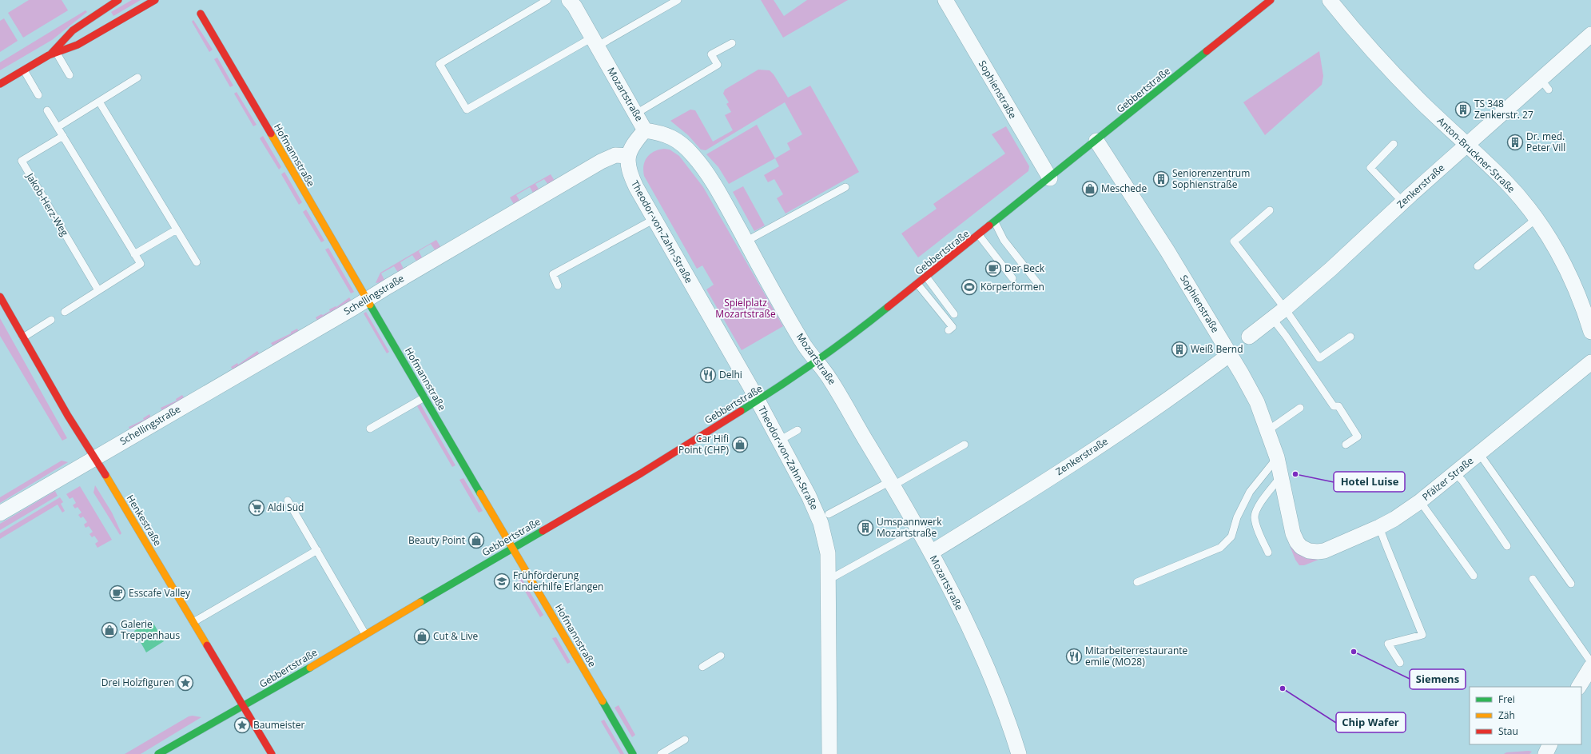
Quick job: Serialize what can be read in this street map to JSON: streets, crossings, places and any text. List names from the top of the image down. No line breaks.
{"streets":{"street":["Sophienstraße","Gebbertstraße","Mozartstraße","Hofmannstraße","Anton-Bruckner-Straße","Zenkerstraße","Theodor-von-Zahn-Straße","Schellingstraße","Pfälzer Straße","Henkestraße"],"lane":["Jakob-Herz-Weg"]},"crossings":[["Sophienstraße","Gebbertstraße"],["Sophienstraße","Zenkerstraße"],["Sophienstraße","Pfälzer Straße"],["Gebbertstraße","Mozartstraße"],["Gebbertstraße","Hofmannstraße"],["Gebbertstraße","Theodor-von-Zahn-Straße"],["Gebbertstraße","Henkestraße"],["Mozartstraße","Zenkerstraße"],["Hofmannstraße","Schellingstraße"],["Anton-Bruckner-Straße","Zenkerstraße"],["Theodor-von-Zahn-Straße","Schellingstraße"],["Schellingstraße","Henkestraße"]],"parks":["Spielplatz Mozartstraße"],"places":{"building":["TS 348 Zenkerstr. 27","Dr. med. Peter Vill","Seniorenzentrum Sophienstraße","Weiß Bernd","Umspannwerk Mozartstraße"],"shop":["Meschede","Car Hifi Point (CHP)","Beauty Point","Galerie Treppenhaus","Cut & Live"],"cafe":["Der Beck","Esscafe Valley"],"sports":["Körperformen"],"restaurant":["Delhi","Mitarbeiterrestaurante emile (MO28)"],"other":["Hotel Luise","Siemens","Chip Wafer"],"supermarket":["Aldi Süd"],"school or university":["Frühförderung Kinderhilfe Erlangen"],"place":["Drei Holzfiguren","Baumeister"]},"legend":["Frei","Zäh","Stau"]}
